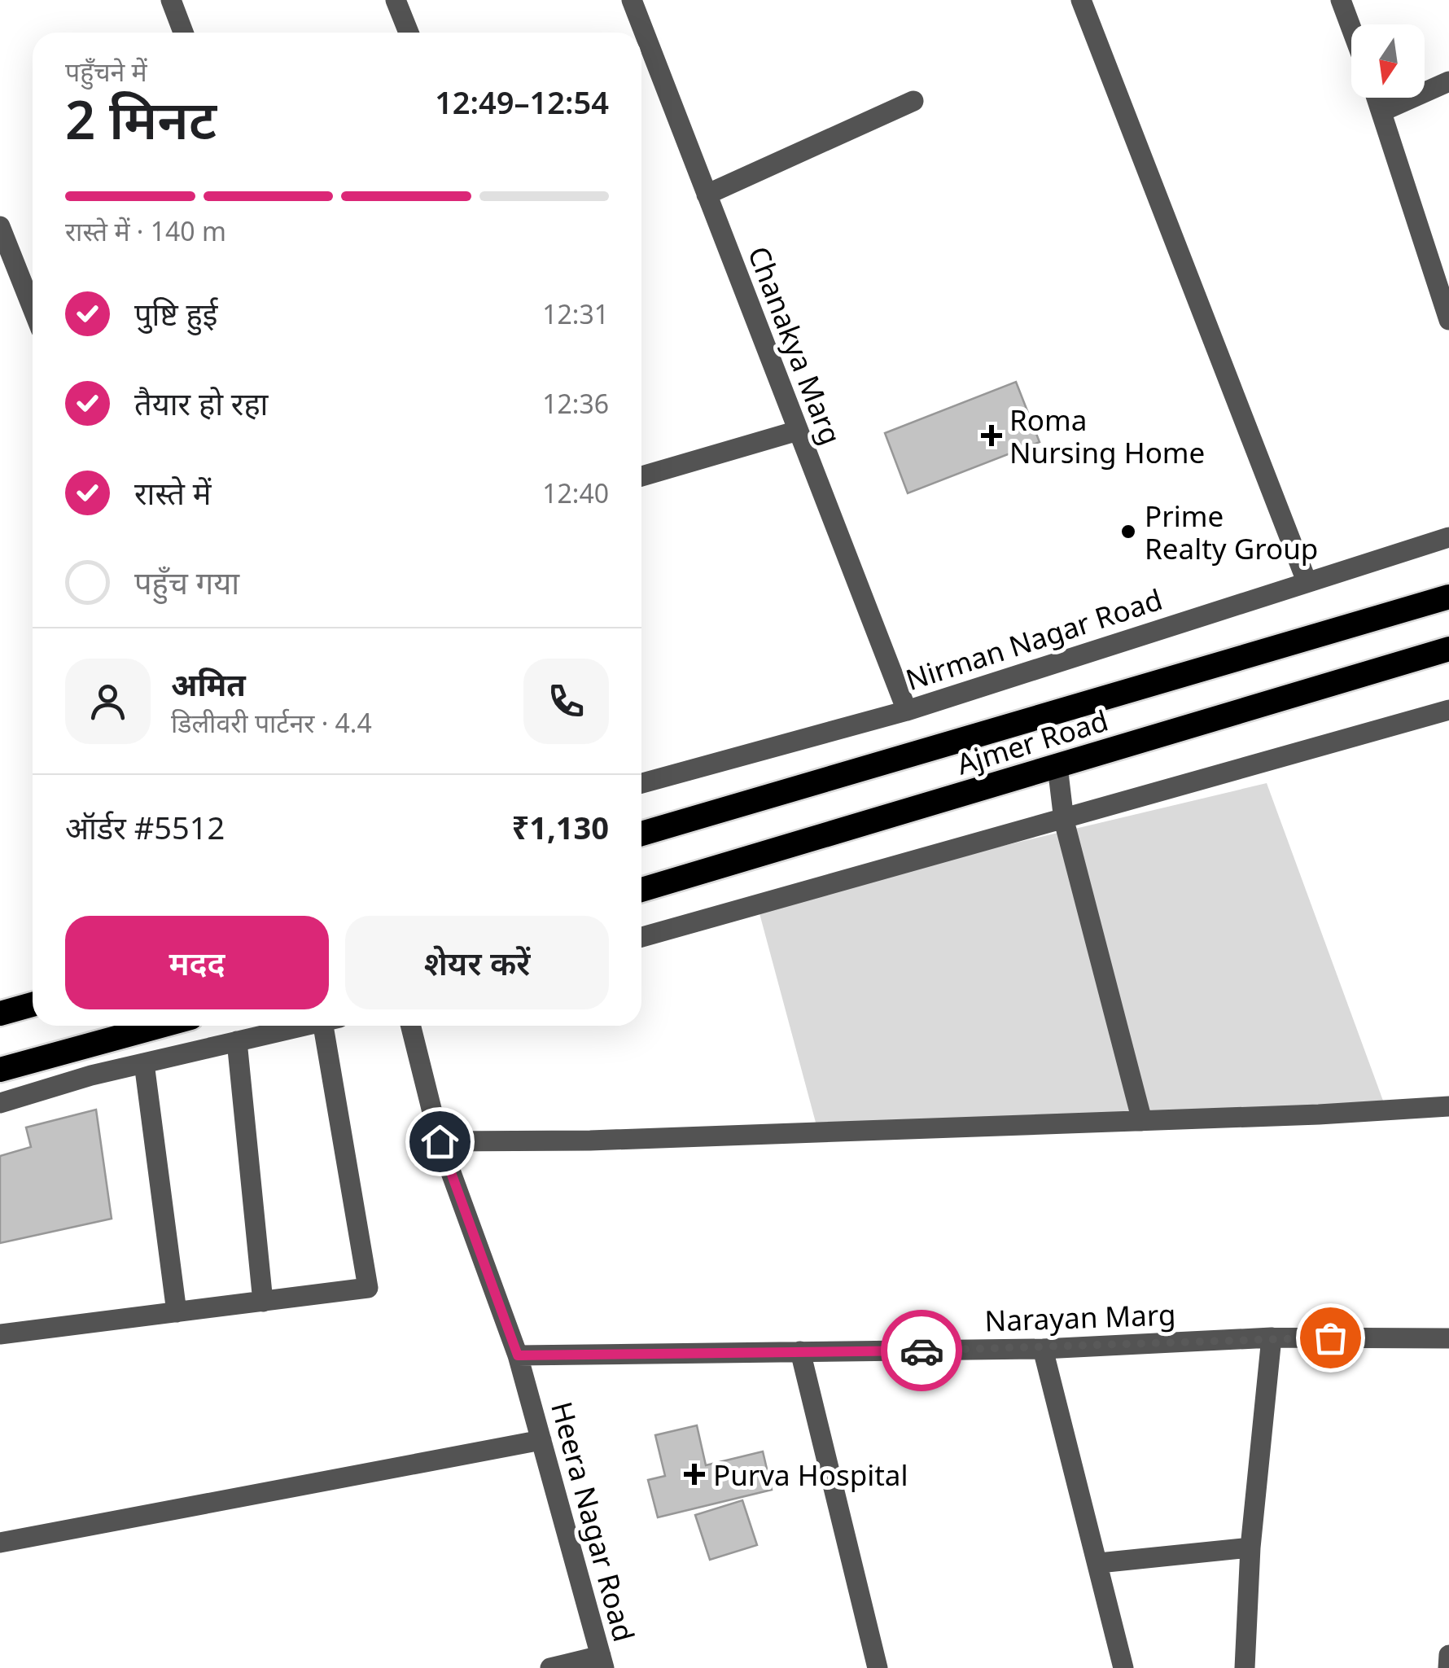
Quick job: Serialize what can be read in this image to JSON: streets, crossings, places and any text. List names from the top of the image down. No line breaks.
{"streets":{"highway":["Ajmer Road"],"street":["Chanakya Marg","Nirman Nagar Road","Narayan Marg","Heera Nagar Road"]},"crossings":[["Chanakya Marg","Nirman Nagar Road"],["Narayan Marg","Heera Nagar Road"]],"places":{"health":["Roma Nursing Home","Purva Hospital"],"other":["Prime Realty Group"]},"north":"bottom","page":{"heading":["2 मिनट","पहुँचने में","12:49–12:54"],"panel":["अमित","डिलीवरी पार्टनर · 4.4","ऑर्डर #5512","₹1,130"],"bar":"रास्ते में · 140 m","list":[["पुष्टि हुई","12:31"],["तैयार हो रहा","12:36"],["रास्ते में","12:40"],"पहुँच गया"],"buttons":["मदद","शेयर करें"]}}
